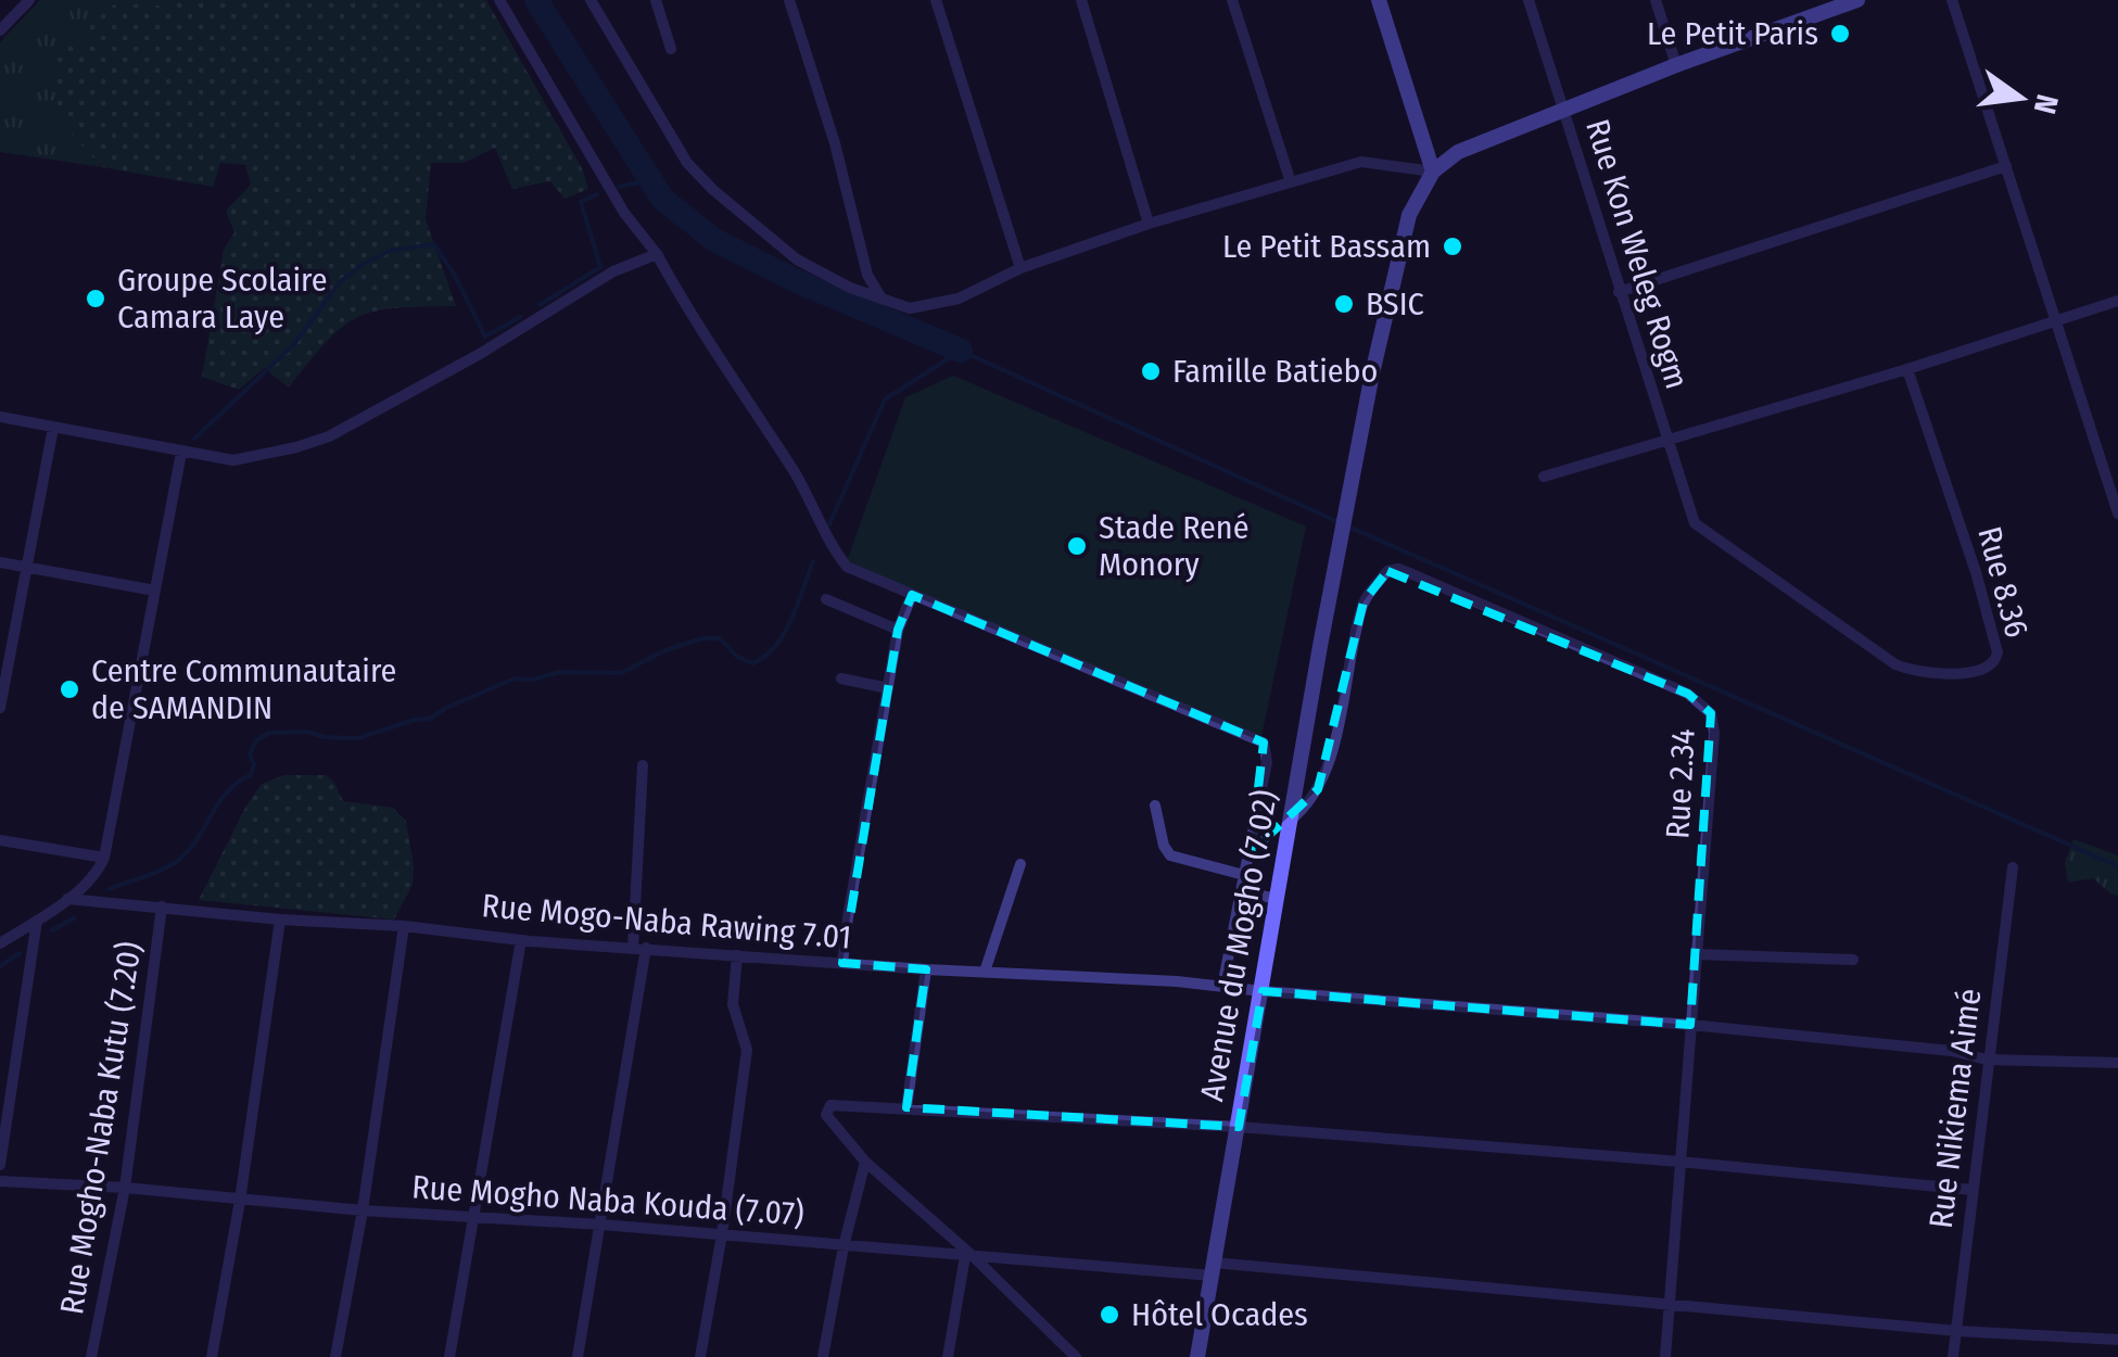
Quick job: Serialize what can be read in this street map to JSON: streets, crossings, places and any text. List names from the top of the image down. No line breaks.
{"streets":{"main road":["Avenue du Mogho (7.02)"],"street":["Rue Kon Weleg Rogm","Rue 8.36","Rue 2.34","Rue Mogo-Naba Rawing 7.01","Rue Nikiema Aimé","Rue Mogho-Naba Kutu (7.20)","Rue Mogho Naba Kouda (7.07)"]},"crossings":[["Rue Kon Weleg Rogm","Rue 8.36"],["Rue 2.34","Rue Mogo-Naba Rawing 7.01"],["Rue 2.34","Avenue du Mogho (7.02)"],["Rue 2.34","Rue Mogho Naba Kouda (7.07)"],["Rue Mogo-Naba Rawing 7.01","Avenue du Mogho (7.02)"],["Rue Mogo-Naba Rawing 7.01","Rue Nikiema Aimé"],["Rue Mogo-Naba Rawing 7.01","Rue Mogho-Naba Kutu (7.20)"],["Avenue du Mogho (7.02)","Rue Mogho Naba Kouda (7.07)"],["Rue Nikiema Aimé","Rue Mogho Naba Kouda (7.07)"],["Rue Mogho-Naba Kutu (7.20)","Rue Mogho Naba Kouda (7.07)"]],"places":["Le Petit Paris","Le Petit Bassam","Groupe Scolaire Camara Laye","BSIC","Famille Batiebo","Stade René Monory","Centre Communautaire de SAMANDIN","Hôtel Ocades"],"north":"right"}
